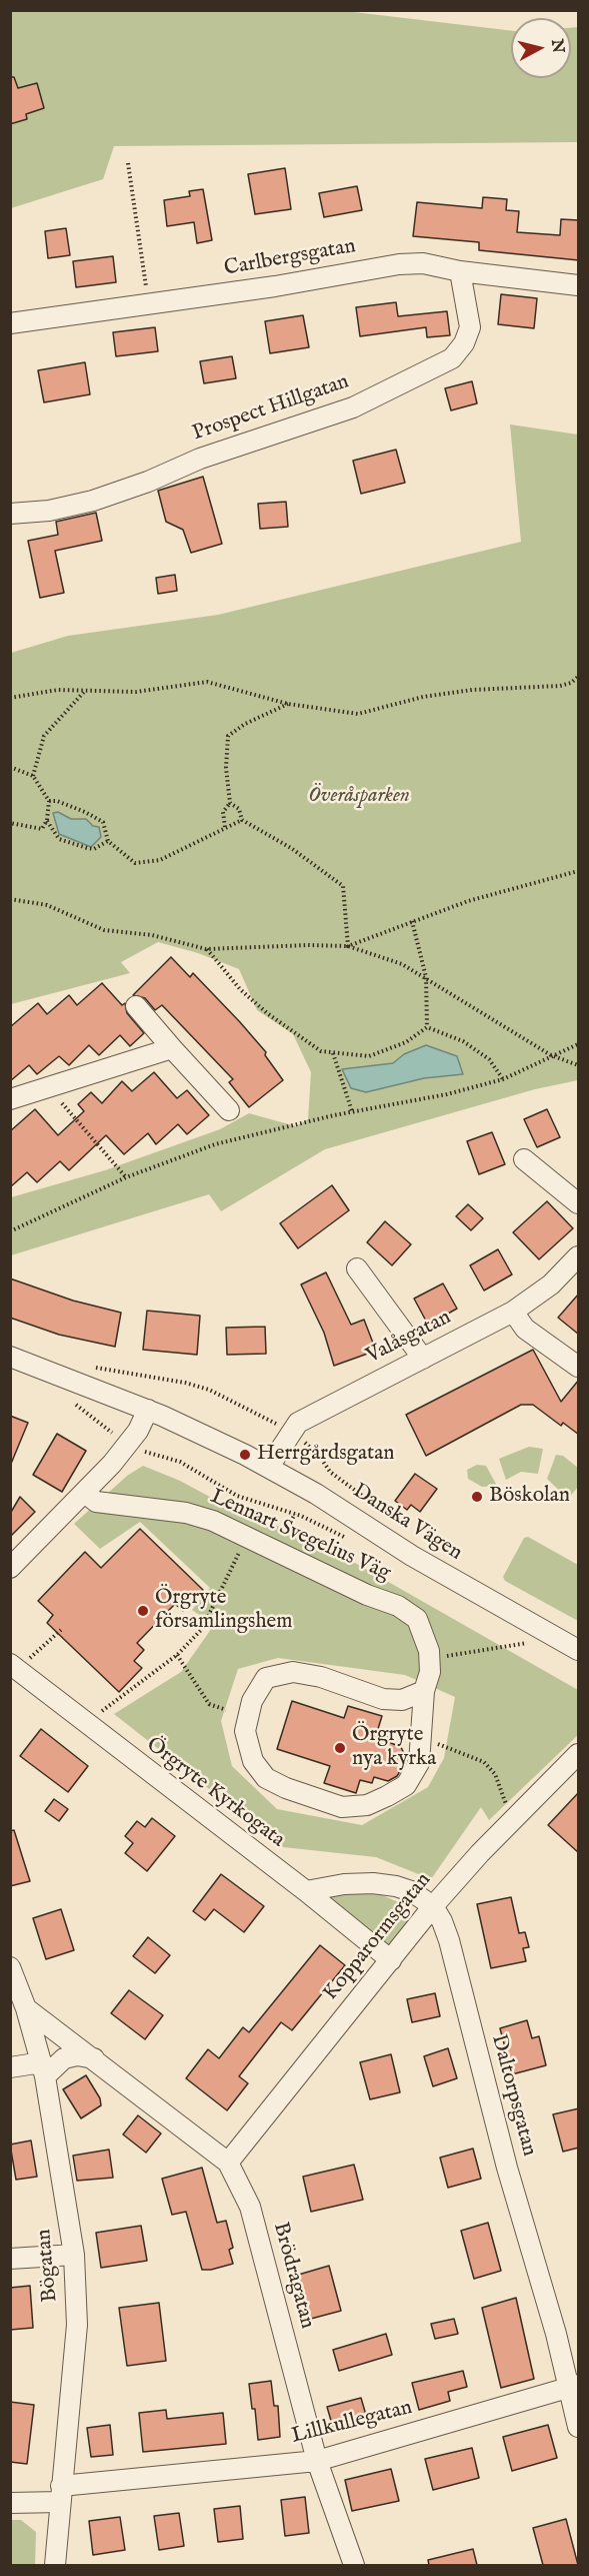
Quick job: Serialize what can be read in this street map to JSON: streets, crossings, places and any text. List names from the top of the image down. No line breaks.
{"streets":{"street":["Carlbergsgatan","Prospect Hillgatan","Valåsgatan","Danska Vägen","Lennart Svegelius Väg","Örgryte Kyrkogata","Kopparormsgatan","Daltorpsgatan","Bögatan","Brödragatan","Lillkullegatan"]},"crossings":[["Carlbergsgatan","Prospect Hillgatan"],["Valåsgatan","Danska Vägen"],["Örgryte Kyrkogata","Kopparormsgatan"],["Kopparormsgatan","Daltorpsgatan"],["Kopparormsgatan","Brödragatan"],["Daltorpsgatan","Lillkullegatan"],["Bögatan","Brödragatan"],["Bögatan","Lillkullegatan"],["Brödragatan","Lillkullegatan"]],"parks":["Överåsparken"],"places":["Herrgårdsgatan","Böskolan","Örgryte församlingshem","Örgryte nya kyrka"],"north":"right"}
